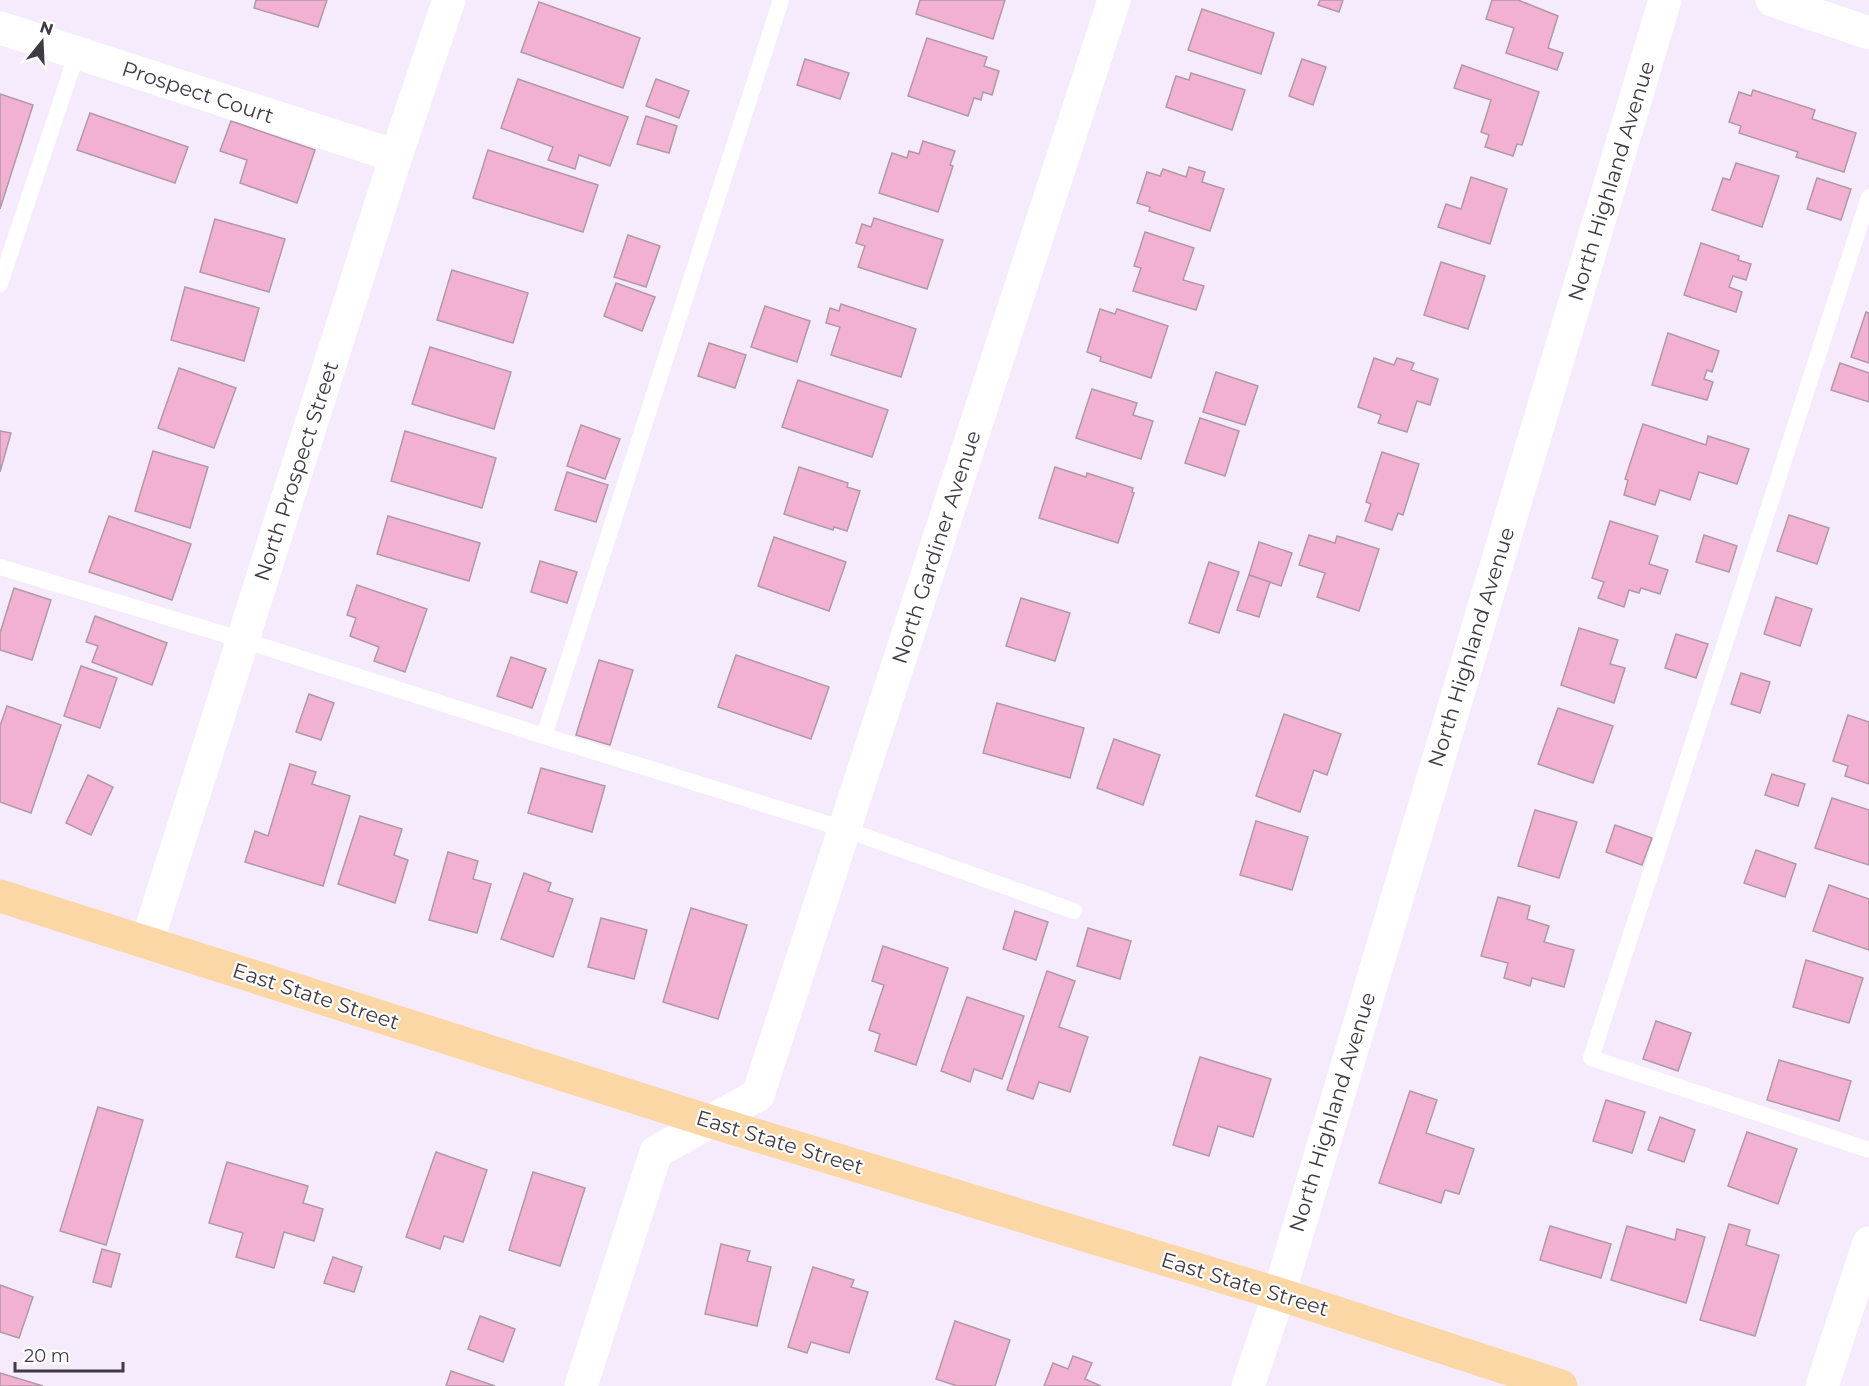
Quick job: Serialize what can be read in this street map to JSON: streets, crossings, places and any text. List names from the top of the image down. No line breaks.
{"streets":{"main road":["East State Street"],"street":["Prospect Court","North Highland Avenue","North Prospect Street","North Gardiner Avenue"]},"crossings":[["Prospect Court","North Prospect Street"],["North Highland Avenue","East State Street"],["North Prospect Street","East State Street"],["North Gardiner Avenue","East State Street"]],"scale_bar":"20 m","north":"top"}
